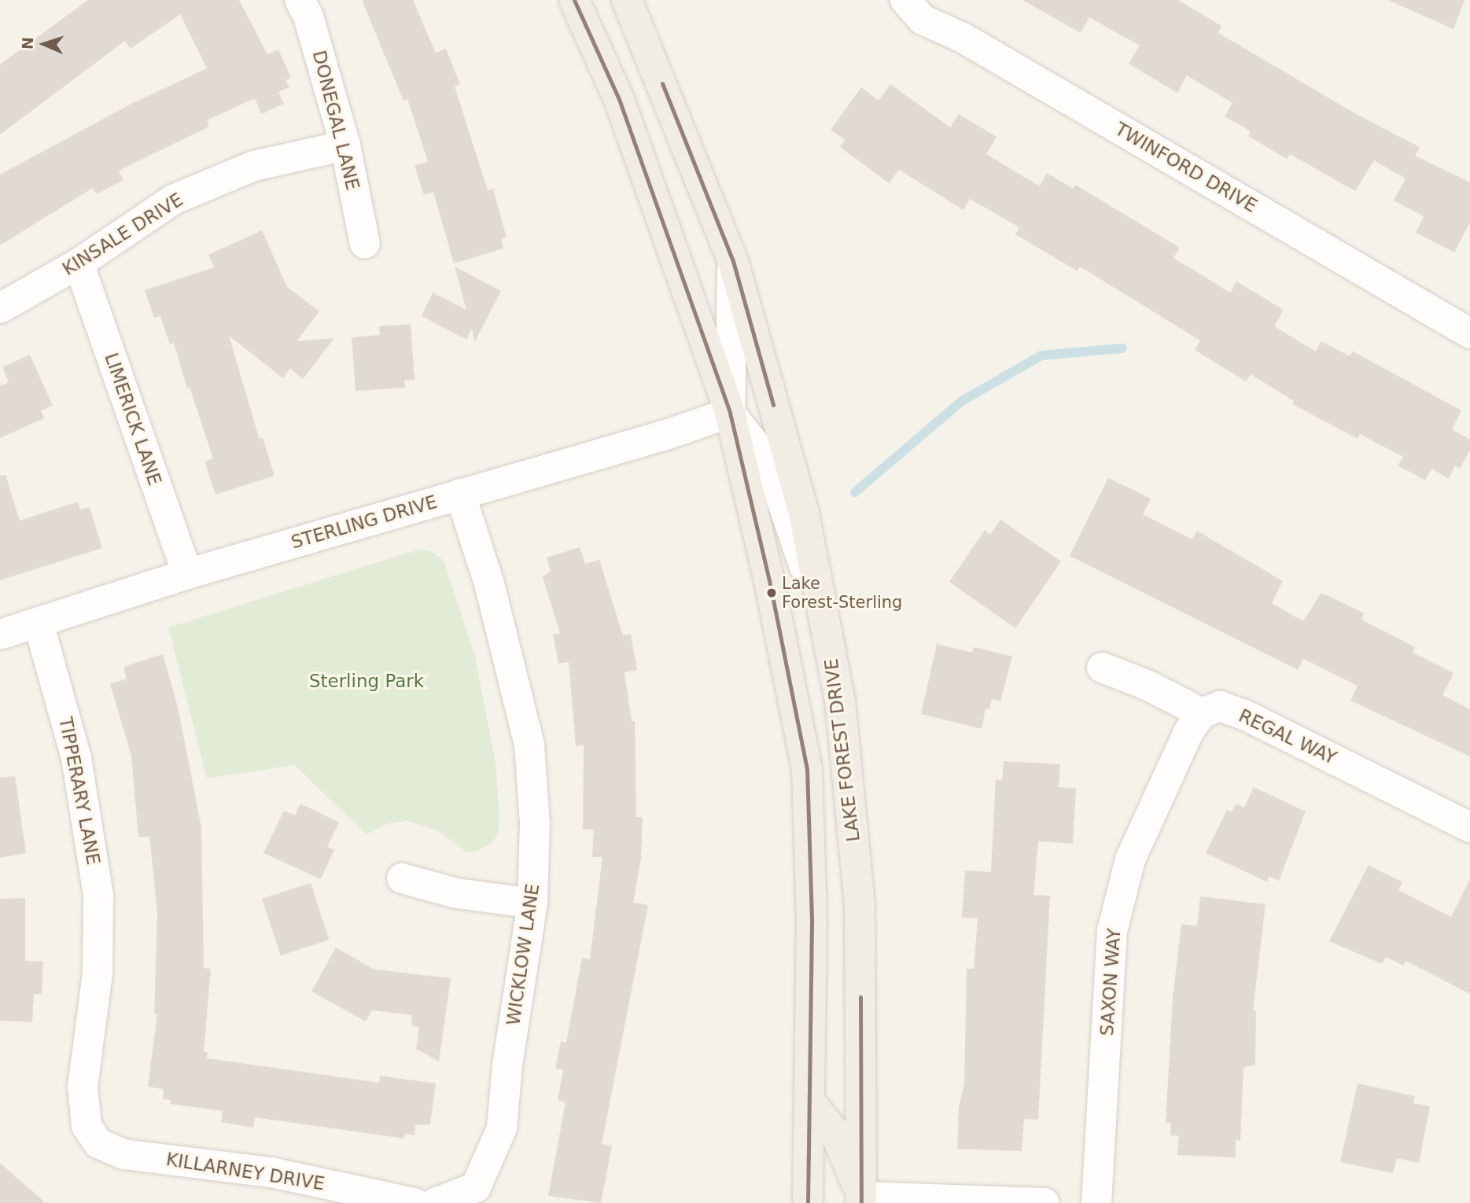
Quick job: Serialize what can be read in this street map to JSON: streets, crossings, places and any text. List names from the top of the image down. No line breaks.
{"streets":{"main road":["LAKE FOREST DRIVE"],"street":["DONEGAL LANE","TWINFORD DRIVE","KINSALE DRIVE","LIMERICK LANE","STERLING DRIVE","REGAL WAY","TIPPERARY LANE","WICKLOW LANE","SAXON WAY","KILLARNEY DRIVE"]},"crossings":[["DONEGAL LANE","KINSALE DRIVE"],["KINSALE DRIVE","LIMERICK LANE"],["LIMERICK LANE","STERLING DRIVE"],["STERLING DRIVE","LAKE FOREST DRIVE"],["STERLING DRIVE","TIPPERARY LANE"],["STERLING DRIVE","WICKLOW LANE"],["REGAL WAY","SAXON WAY"],["TIPPERARY LANE","KILLARNEY DRIVE"]],"parks":["Sterling Park"],"places":["Lake Forest-Sterling"],"north":"left"}
